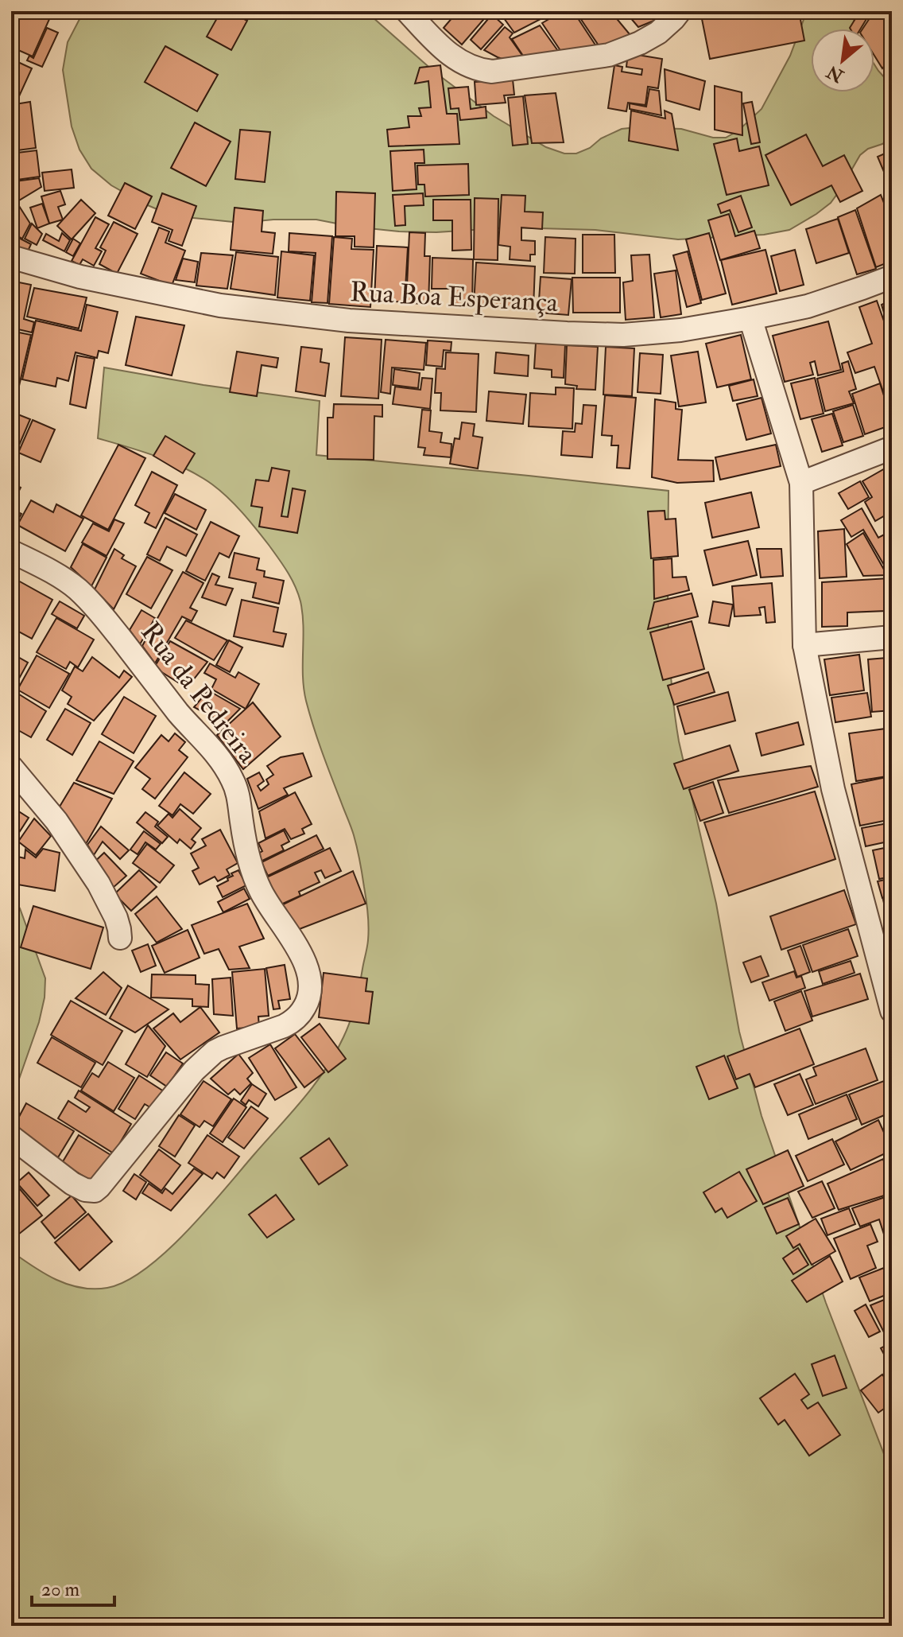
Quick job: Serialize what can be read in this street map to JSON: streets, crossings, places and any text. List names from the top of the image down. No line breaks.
{"streets":{"street":["Rua Boa Esperança","Rua da Pedreira"]},"scale_bar":"20 m","north":"bottom left"}
